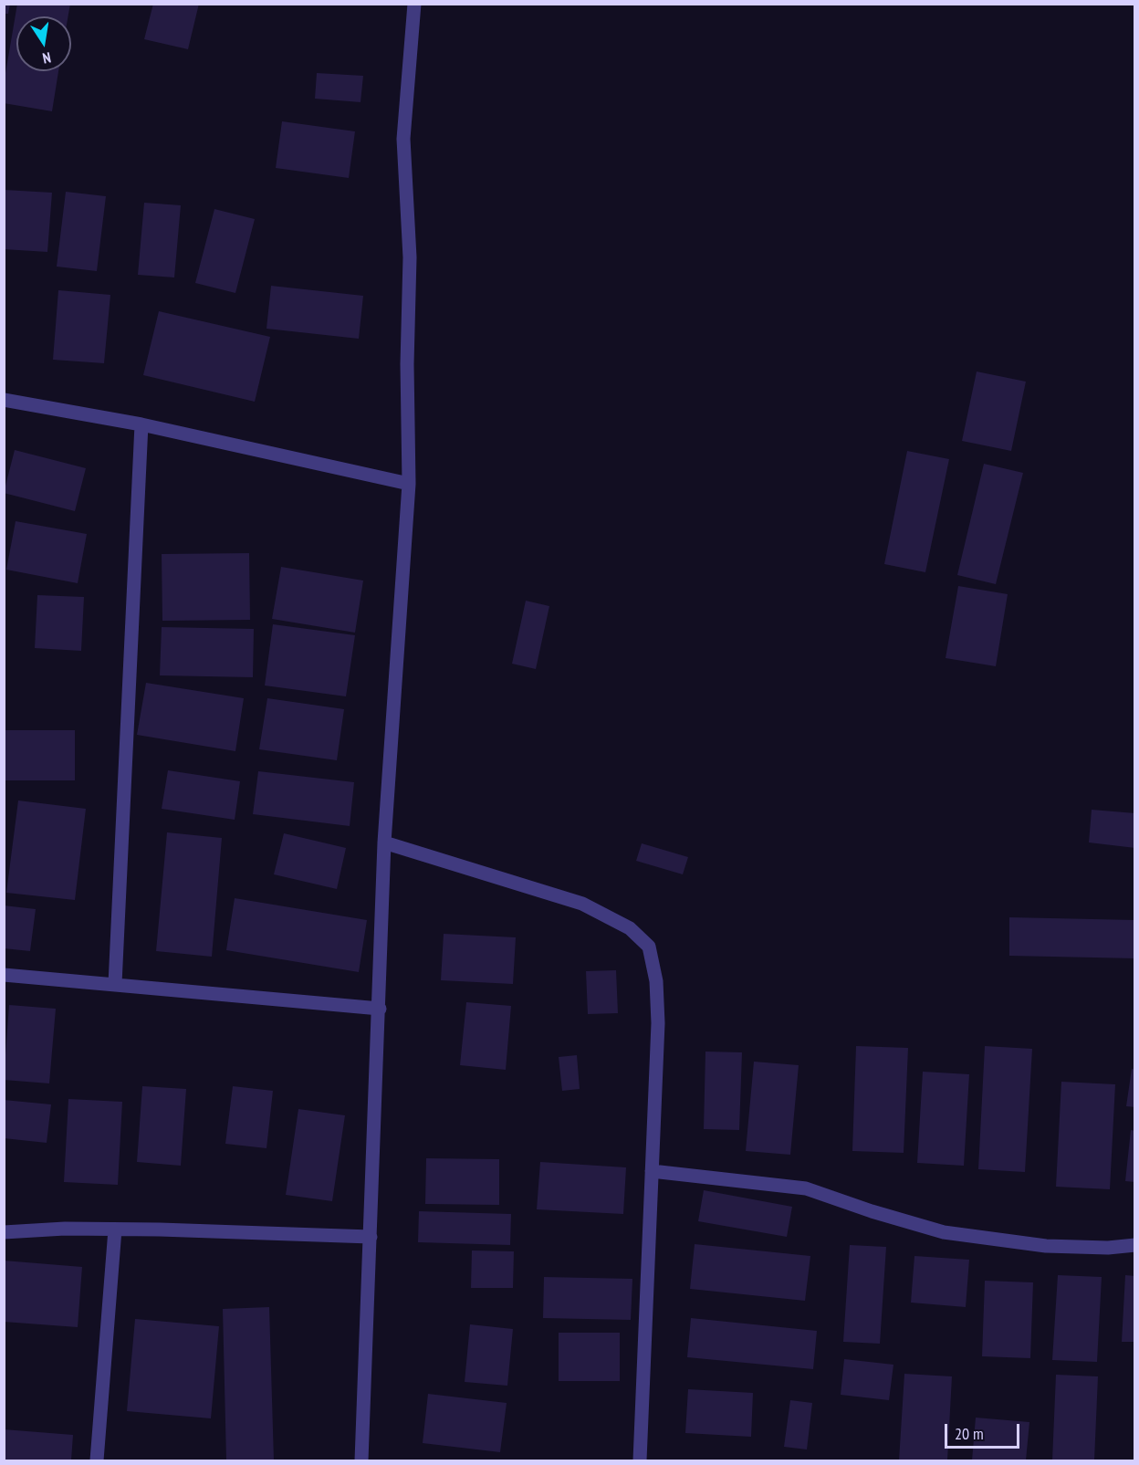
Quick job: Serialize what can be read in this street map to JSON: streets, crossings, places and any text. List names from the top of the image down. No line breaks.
{"scale_bar":"20 m","north":"bottom"}
